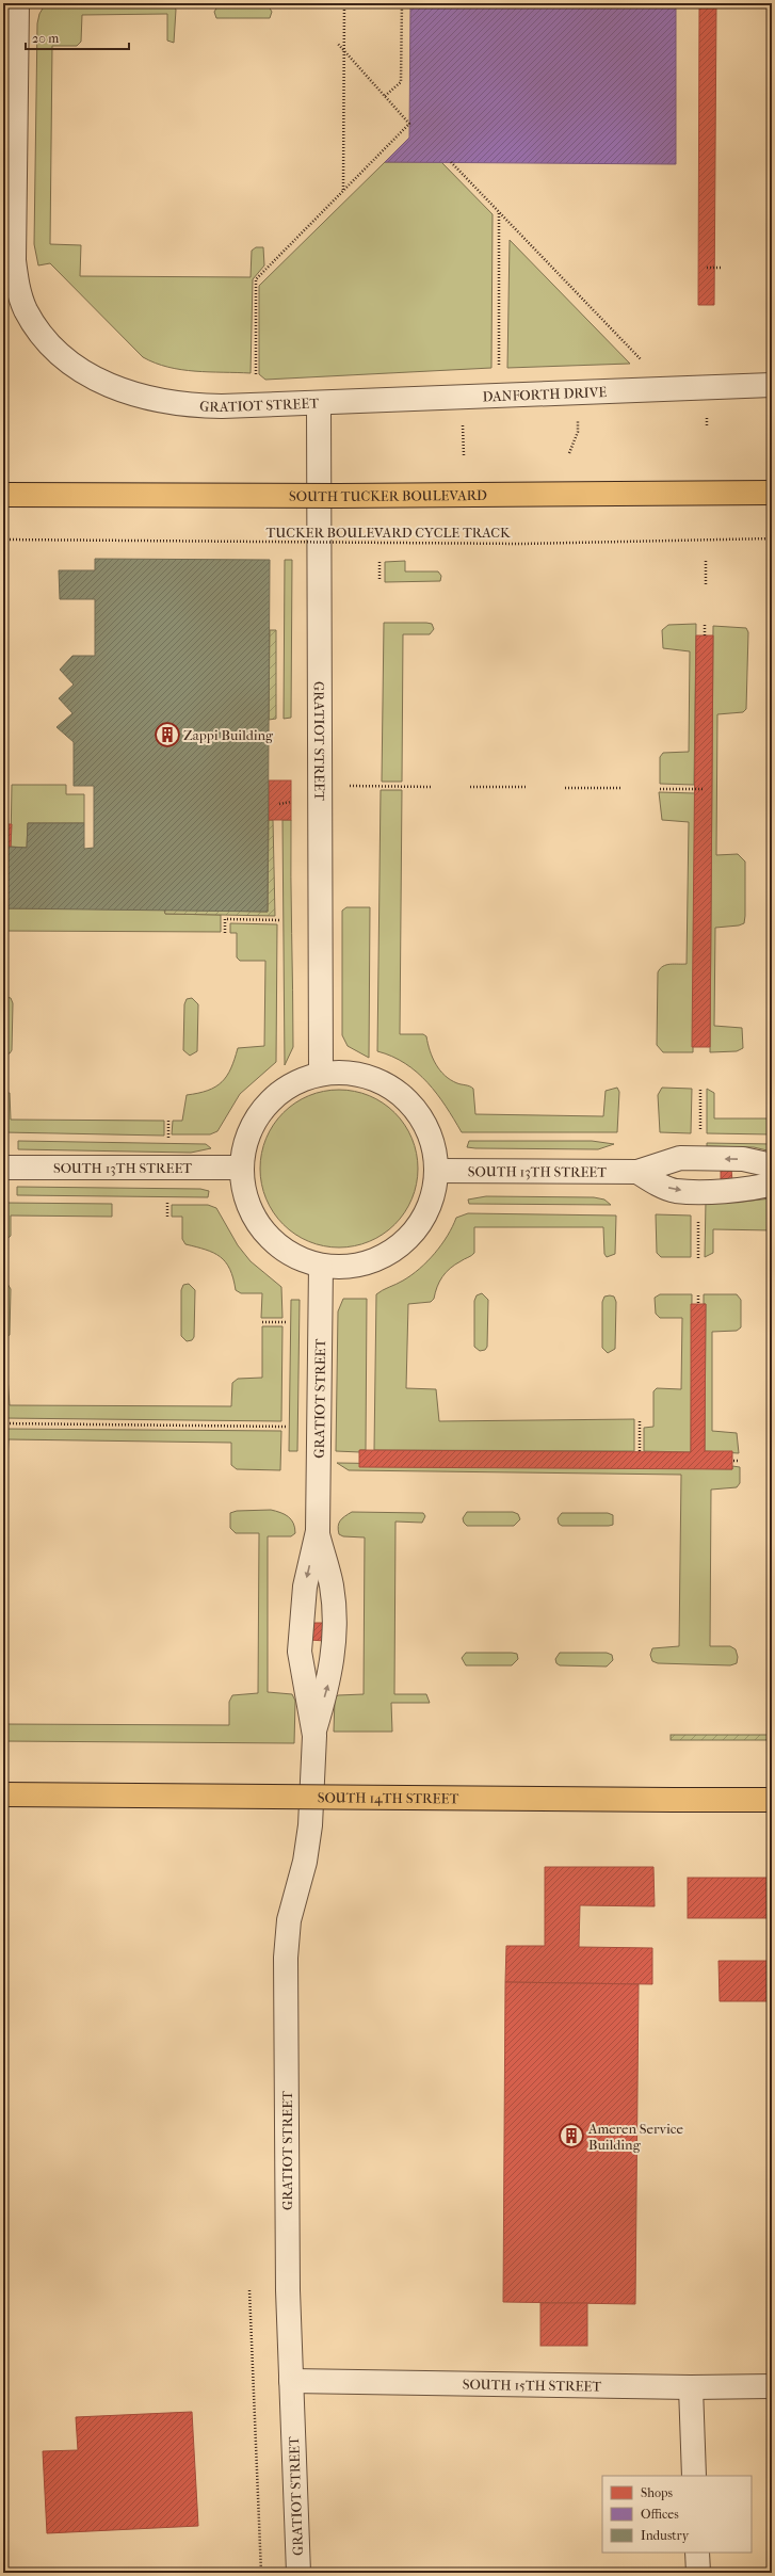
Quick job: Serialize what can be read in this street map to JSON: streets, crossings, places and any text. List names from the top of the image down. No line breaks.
{"streets":{"main road":["SOUTH TUCKER BOULEVARD","SOUTH 14TH STREET"],"street":["DANFORTH DRIVE","GRATIOT STREET","SOUTH 13TH STREET","SOUTH 15TH STREET"],"path":["TUCKER BOULEVARD CYCLE TRACK"]},"crossings":[["DANFORTH DRIVE","GRATIOT STREET"],["GRATIOT STREET","SOUTH 15TH STREET"]],"places":{"building":["Zappi Building","Ameren Service Building"]},"legend":["Shops","Offices","Industry"],"scale_bar":"20 m"}
